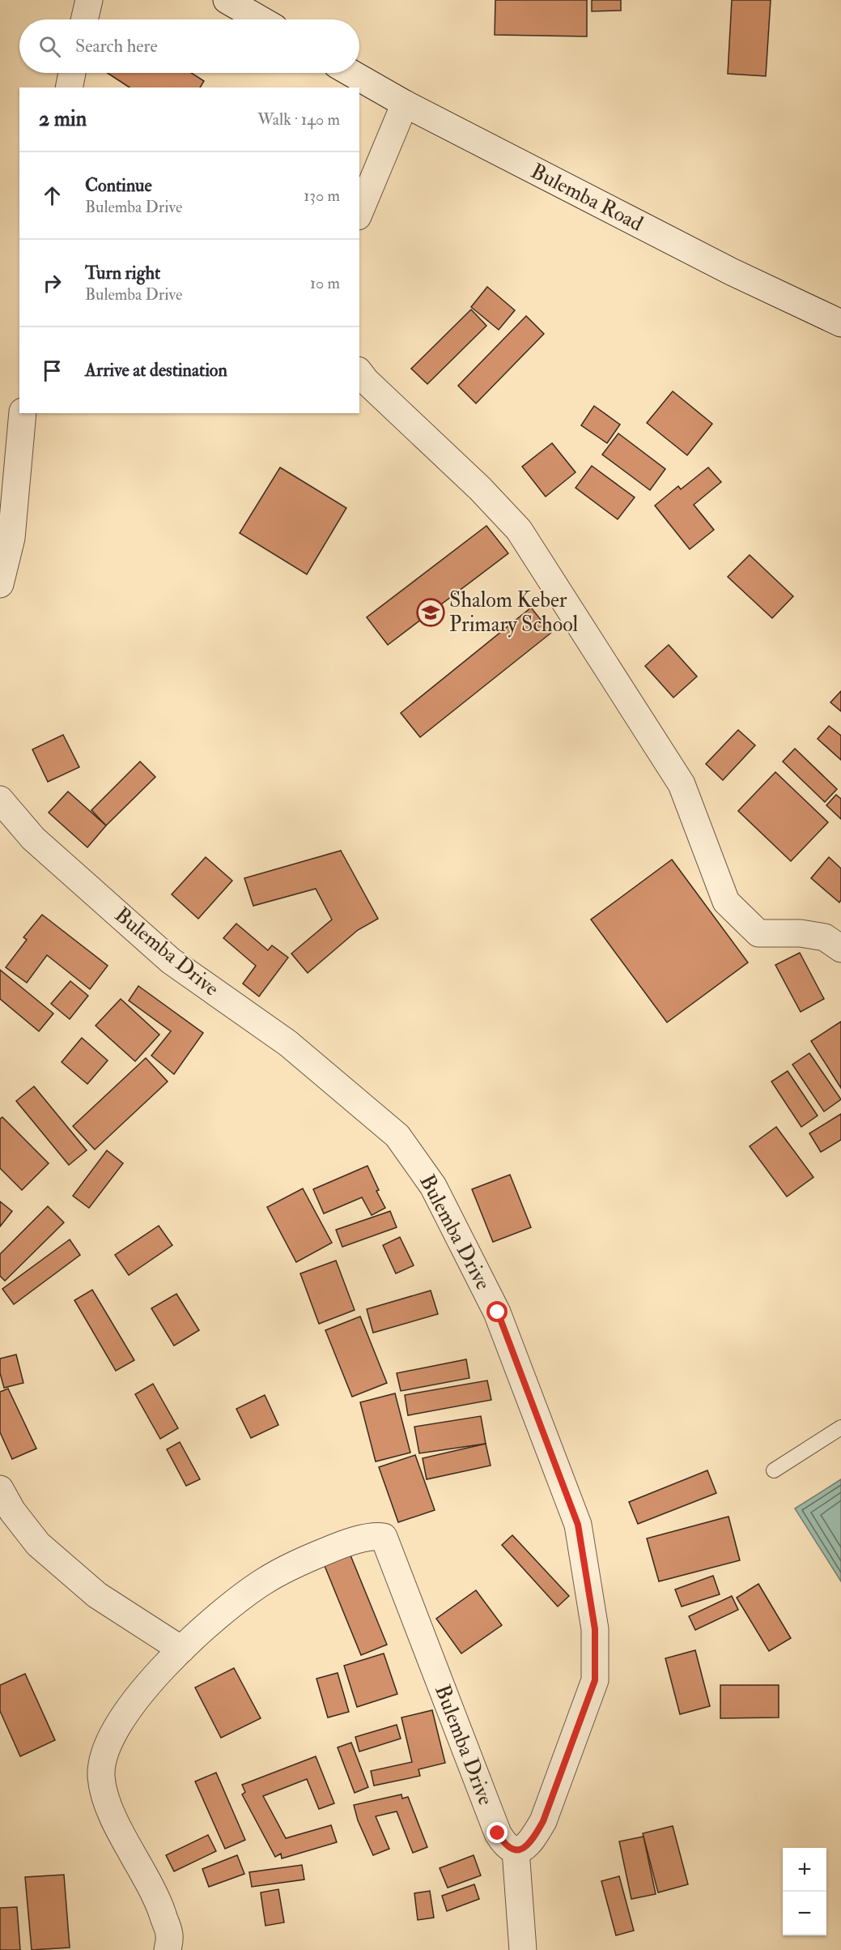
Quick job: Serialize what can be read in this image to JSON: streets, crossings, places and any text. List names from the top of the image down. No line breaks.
{"streets":{"street":["Bulemba Road","Bulemba Drive"]},"places":{"school or university":["Shalom Keber Primary School"]},"page":{"search":"Search here","heading":["2 min","Walk · 140 m"],"list":[["Continue","Bulemba Drive","130 m"],["Turn right","Bulemba Drive","10 m"],"Arrive at destination"],"map_buttons":["+","−"]}}
